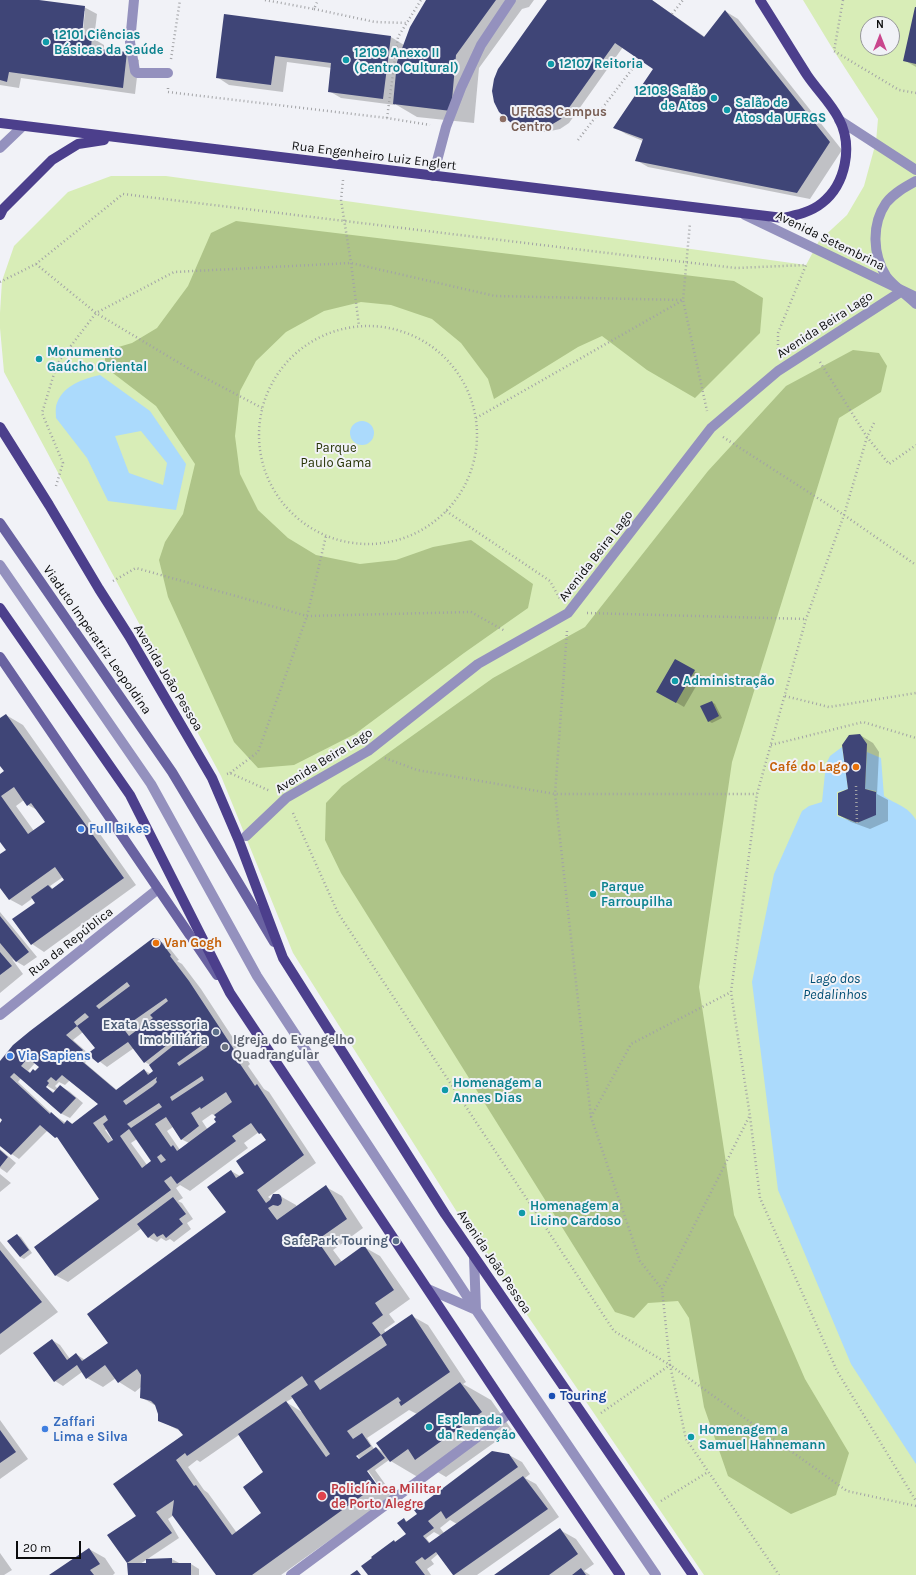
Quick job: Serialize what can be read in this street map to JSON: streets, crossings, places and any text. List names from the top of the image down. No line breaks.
{"streets":{"main road":["Rua Engenheiro Luiz Englert","Viaduto Imperatriz Leopoldina","Avenida João Pessoa"],"street":["Avenida Setembrina","Avenida Beira Lago","Rua da República"]},"crossings":[["Rua Engenheiro Luiz Englert","Avenida Setembrina"],["Avenida Setembrina","Avenida Beira Lago"],["Viaduto Imperatriz Leopoldina","Avenida João Pessoa"]],"water":["Lago dos Pedalinhos"],"parks":["Parque Paulo Gama"],"places":["12101 Ciências Básicas da Saúde","12109 Anexo II (Centro Cultural)","12107 Reitoria","12108 Salão de Atos","Salão de Atos da UFRGS","UFRGS Campus Centro","Monumento Gaúcho Oriental","Administração","Café do Lago","Full Bikes","Parque Farroupilha","Van Gogh","Exata Assessoria Imobiliária","Igreja do Evangelho Quadrangular","Via Sapiens","Homenagem a Annes Dias","Homenagem a Licino Cardoso","SafePark Touring","Touring","Esplanada da Redenção","Zaffari Lima e Silva","Homenagem a Samuel Hahnemann","Policlínica Militar de Porto Alegre"],"scale_bar":"20 m","north":"top"}
